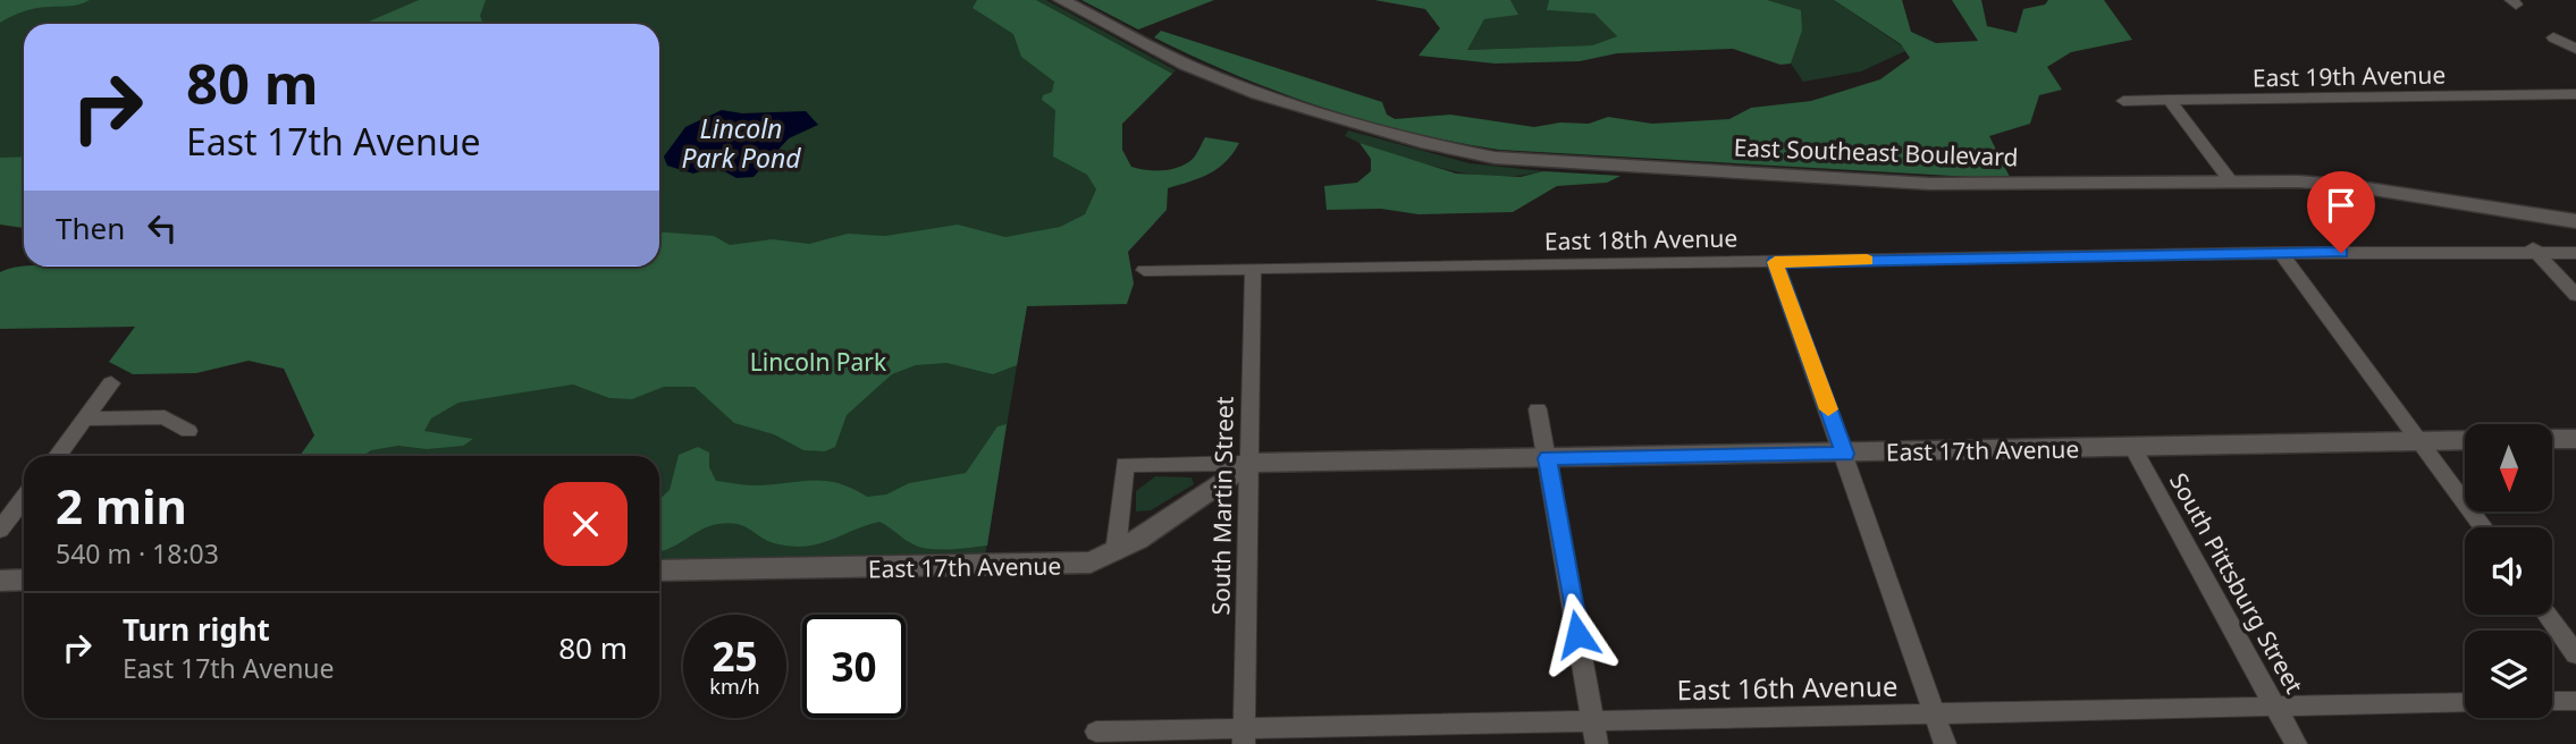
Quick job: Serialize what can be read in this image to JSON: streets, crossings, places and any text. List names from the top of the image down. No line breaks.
{"streets":{"main road":["East Southeast Boulevard","East 17th Avenue"],"street":["East 19th Avenue","East 18th Avenue","South Martin Street","South Pittsburg Street","East 16th Avenue"]},"crossings":[["East 18th Avenue","South Martin Street"],["East 17th Avenue","South Martin Street"],["East 17th Avenue","South Pittsburg Street"],["South Martin Street","East 16th Avenue"],["South Pittsburg Street","East 16th Avenue"]],"water":["Lincoln Park Pond"],"parks":["Lincoln Park"],"north":"bottom","page":{"turn":["80 m","East 17th Avenue"],"then":"Then","heading":["2 min","540 m · 18:03"],"list":[{"name":"Turn right","note":"East 17th Avenue","value":"80 m"}],"speed":"25 km/h","limit":"30"}}
